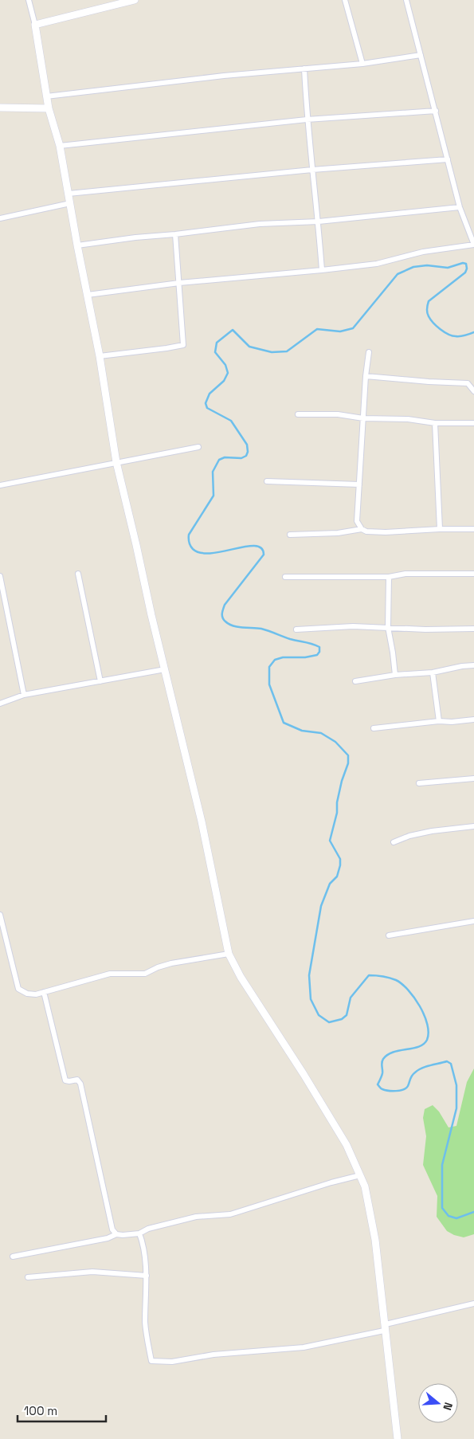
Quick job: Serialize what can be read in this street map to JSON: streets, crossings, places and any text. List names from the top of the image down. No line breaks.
{"scale_bar":"100 m","north":"right"}
